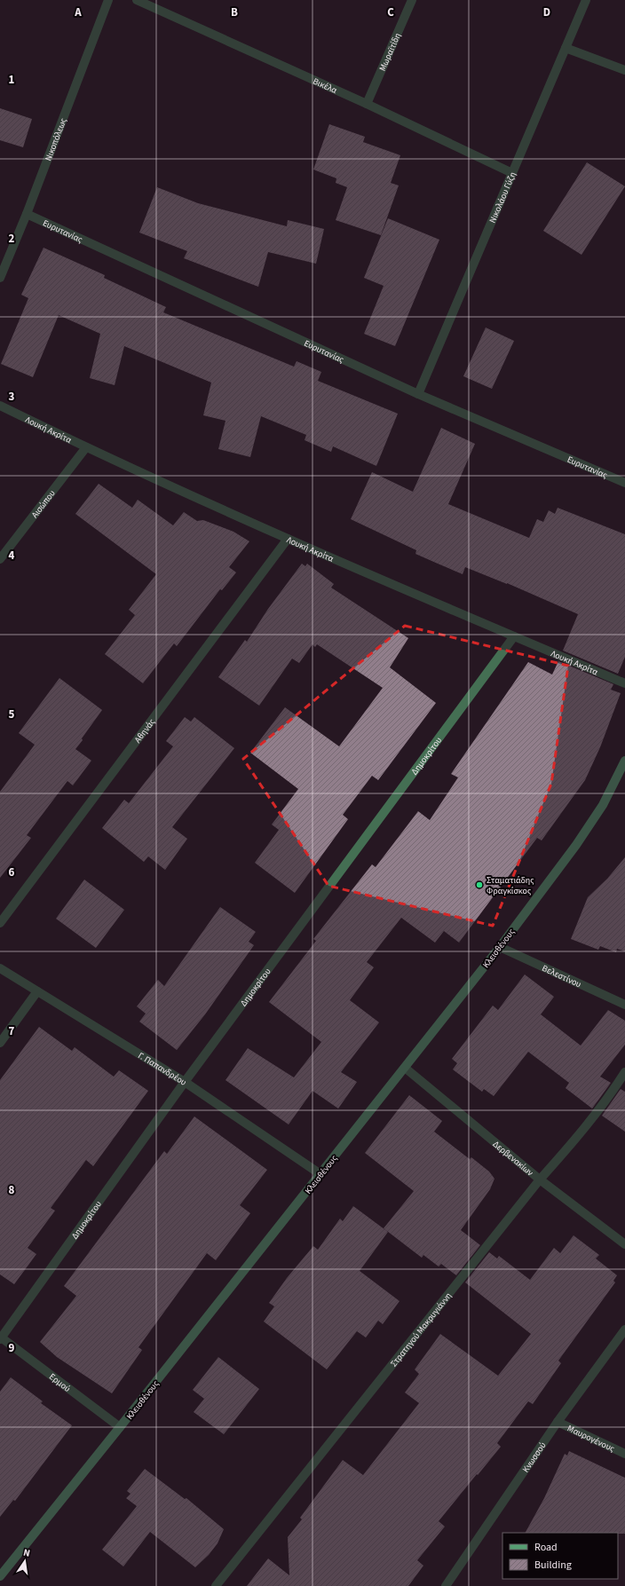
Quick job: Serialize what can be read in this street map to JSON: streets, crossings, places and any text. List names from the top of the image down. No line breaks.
{"streets":{"main road":["Κλεισθένους"],"street":["Μωραϊτίδη","Βικέλα","Νικοπόλεως","Νικολάου Γύζη","Ευρυτανίας","Λουκή Ακρίτα","Αισώπου","Αθηνάς","Δημοκρίτου","Βελεστίνου","Γ. Παπανδρέου","Δερβενακίων","Στρατηγού Μακρυγιάννη","Ερμού","Μαυρογένους","Κνωσσού"]},"crossings":[["Μωραϊτίδη","Βικέλα"],["Βικέλα","Νικολάου Γύζη"],["Νικοπόλεως","Ευρυτανίας"],["Νικολάου Γύζη","Ευρυτανίας"],["Λουκή Ακρίτα","Αισώπου"],["Λουκή Ακρίτα","Αθηνάς"],["Λουκή Ακρίτα","Δημοκρίτου"],["Δημοκρίτου","Γ. Παπανδρέου"],["Δημοκρίτου","Ερμού"],["Κλεισθένους","Βελεστίνου"],["Κλεισθένους","Γ. Παπανδρέου"],["Κλεισθένους","Δερβενακίων"],["Κλεισθένους","Ερμού"],["Δερβενακίων","Στρατηγού Μακρυγιάννη"],["Μαυρογένους","Κνωσσού"]],"places":["Σταματιάδης Φραγκίσκος"],"legend":["Road","Building"],"north":"top","grid":{"columns":["A","B","C","D"],"rows":["1","2","3","4","5","6","7","8","9"]}}
